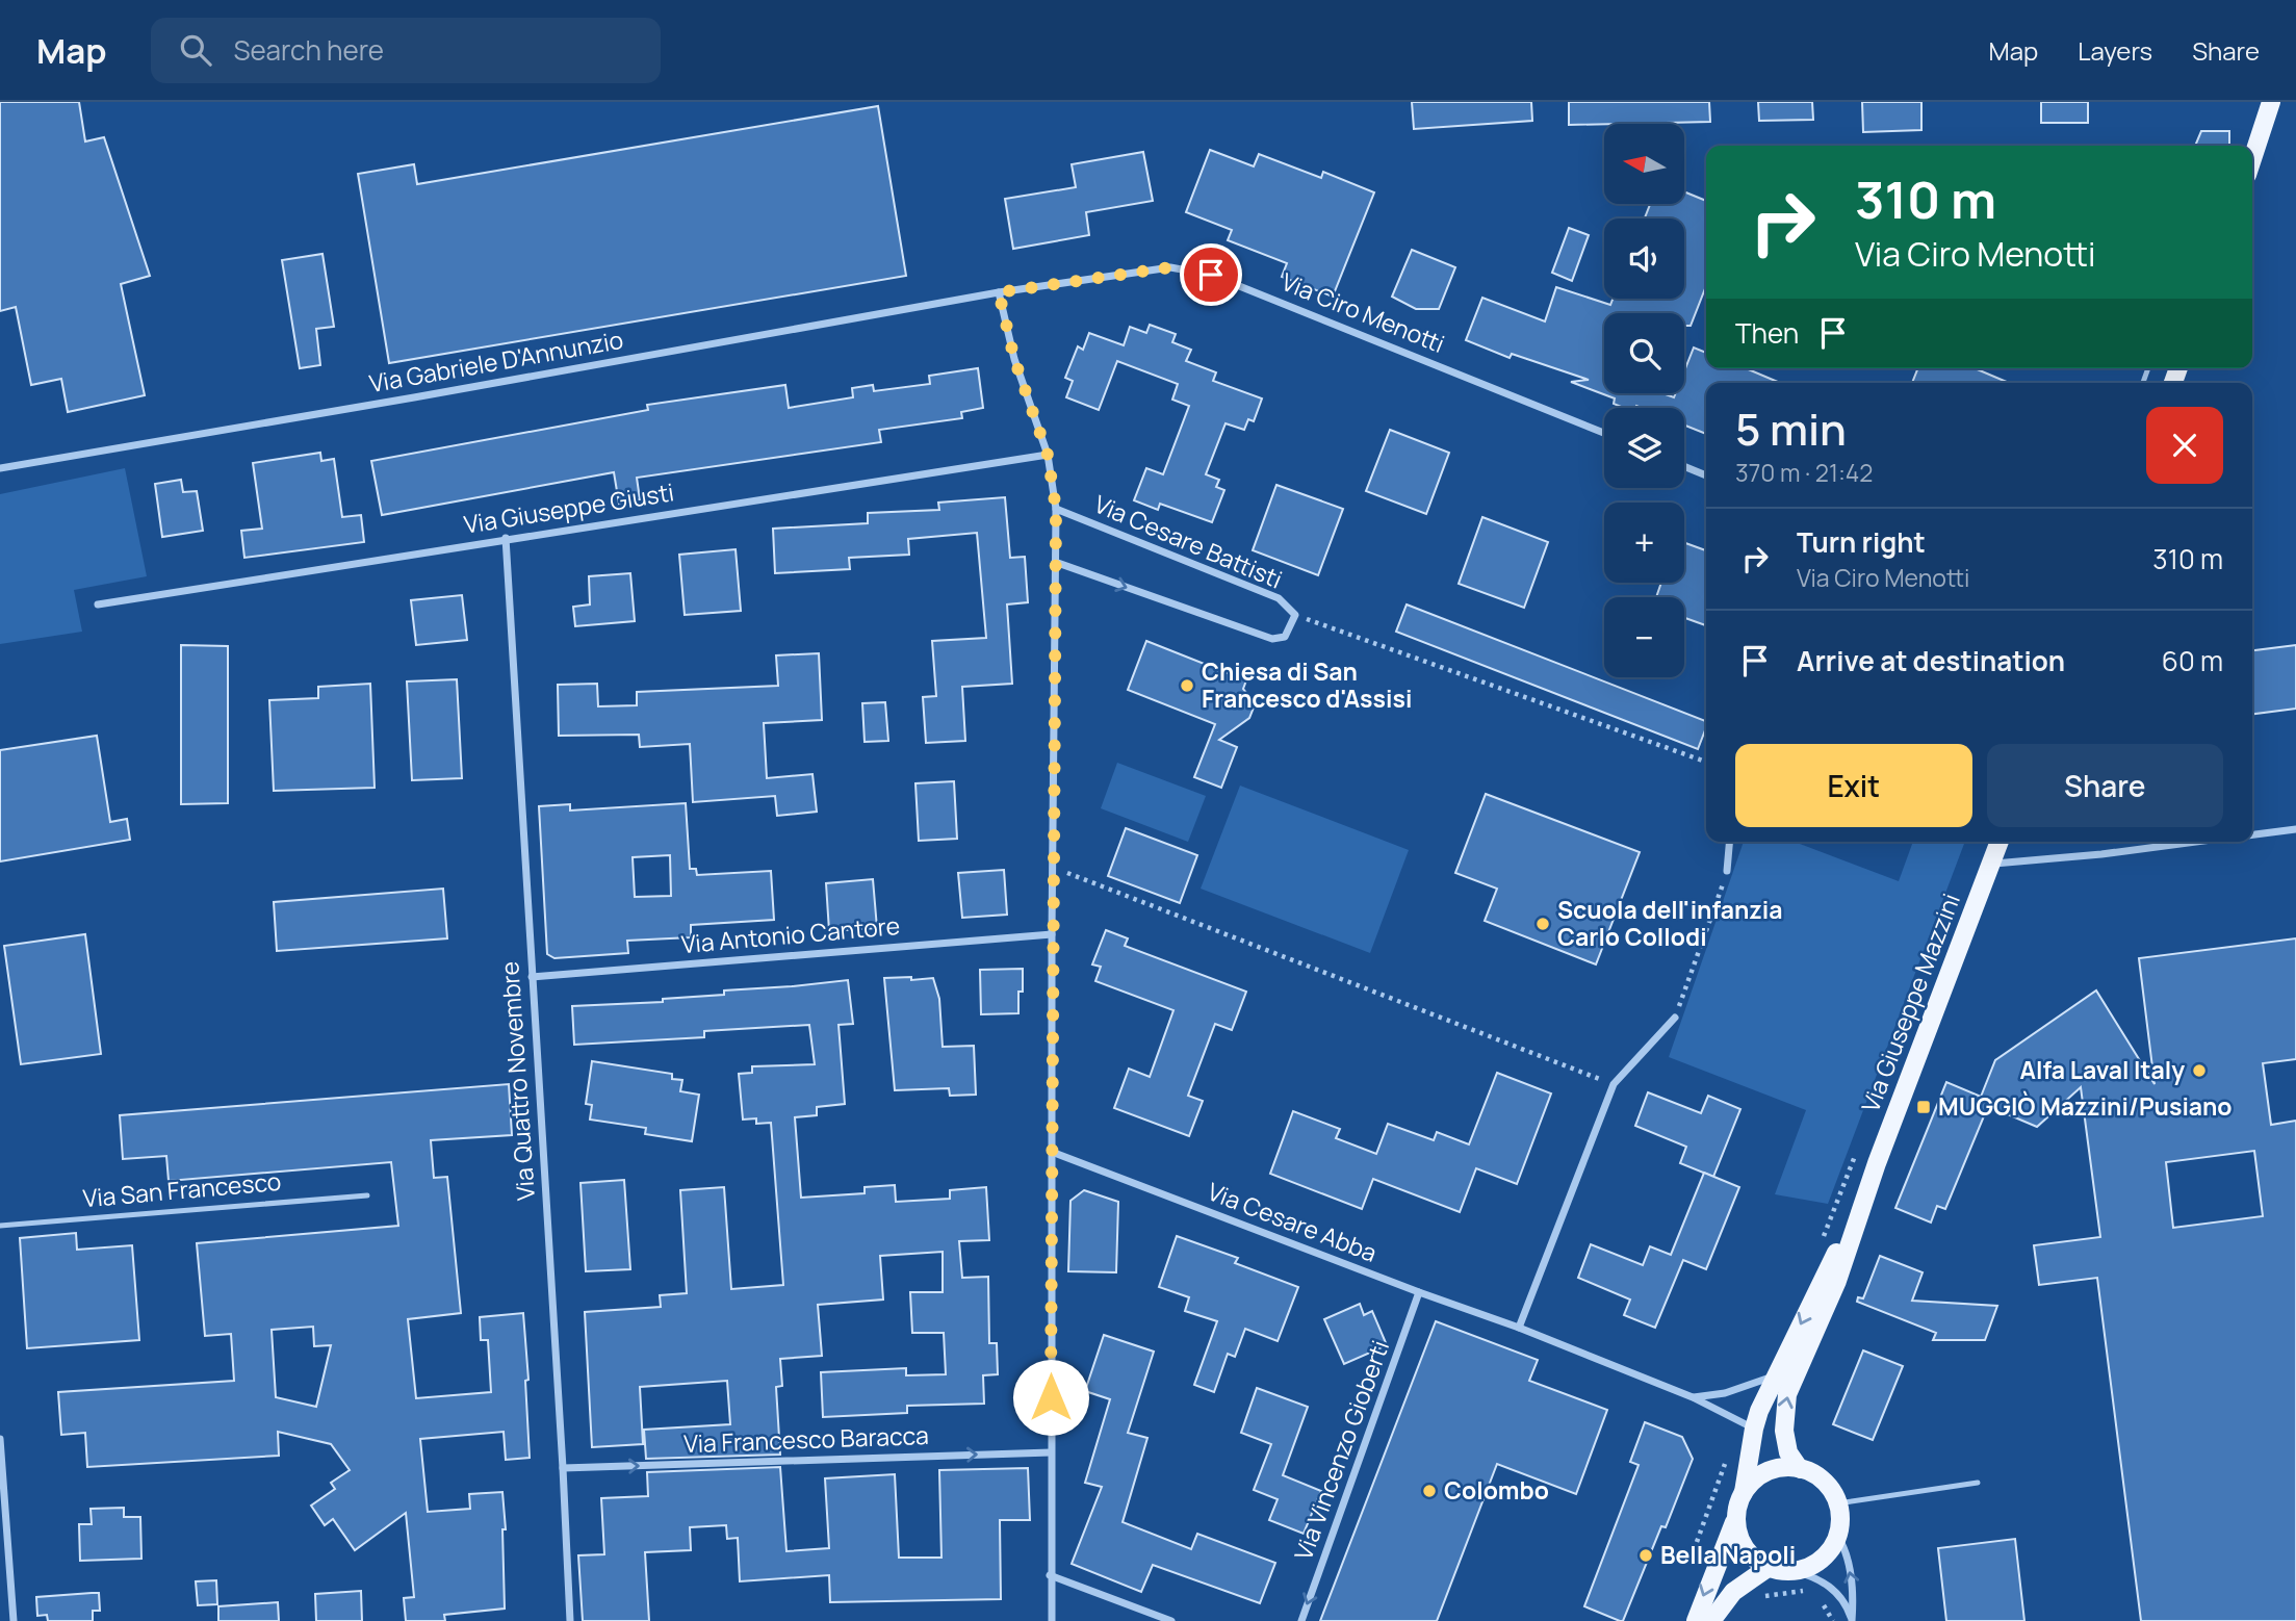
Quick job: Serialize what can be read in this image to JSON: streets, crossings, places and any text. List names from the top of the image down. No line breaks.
{"streets":{"main road":["Via Giuseppe Mazzini"],"street":["Via Ciro Menotti","Via Gabriele D'Annunzio","Via Giuseppe Giusti","Via Cesare Battisti","Via Antonio Cantore","Via Quattro Novembre","Via Cesare Abba","Via Francesco Baracca","Via Vincenzo Gioberti"],"lane":["Via San Francesco"]},"crossings":[["Via Ciro Menotti","Via Gabriele D'Annunzio"],["Via Ciro Menotti","Via Cesare Battisti"],["Via Gabriele D'Annunzio","Via Cesare Battisti"],["Via Giuseppe Giusti","Via Cesare Battisti"],["Via Giuseppe Giusti","Via Quattro Novembre"],["Via Cesare Battisti","Via Antonio Cantore"],["Via Cesare Battisti","Via Cesare Abba"],["Via Cesare Battisti","Via Francesco Baracca"],["Via Antonio Cantore","Via Quattro Novembre"],["Via Giuseppe Mazzini","Via Cesare Abba"],["Via Quattro Novembre","Via Francesco Baracca"],["Via Cesare Abba","Via Vincenzo Gioberti"]],"one_way":["Via Francesco Baracca","Via Vincenzo Gioberti"],"places":{"other":["Chiesa di San Francesco d'Assisi","Scuola dell'infanzia Carlo Collodi","Alfa Laval Italy","Colombo","Bella Napoli"],"transit":["MUGGIÒ Mazzini/Pusiano"]},"north":"left","page":{"header":"Map","search":"Search here","nav":["Map","Layers","Share"],"map_buttons":["+","−"],"turn":["310 m","Via Ciro Menotti"],"then":"Then","heading":["5 min","370 m · 21:42"],"list":[{"name":"Turn right","note":"Via Ciro Menotti","value":"310 m"},{"name":"Arrive at destination","value":"60 m"}],"buttons":["Exit","Share"]}}
